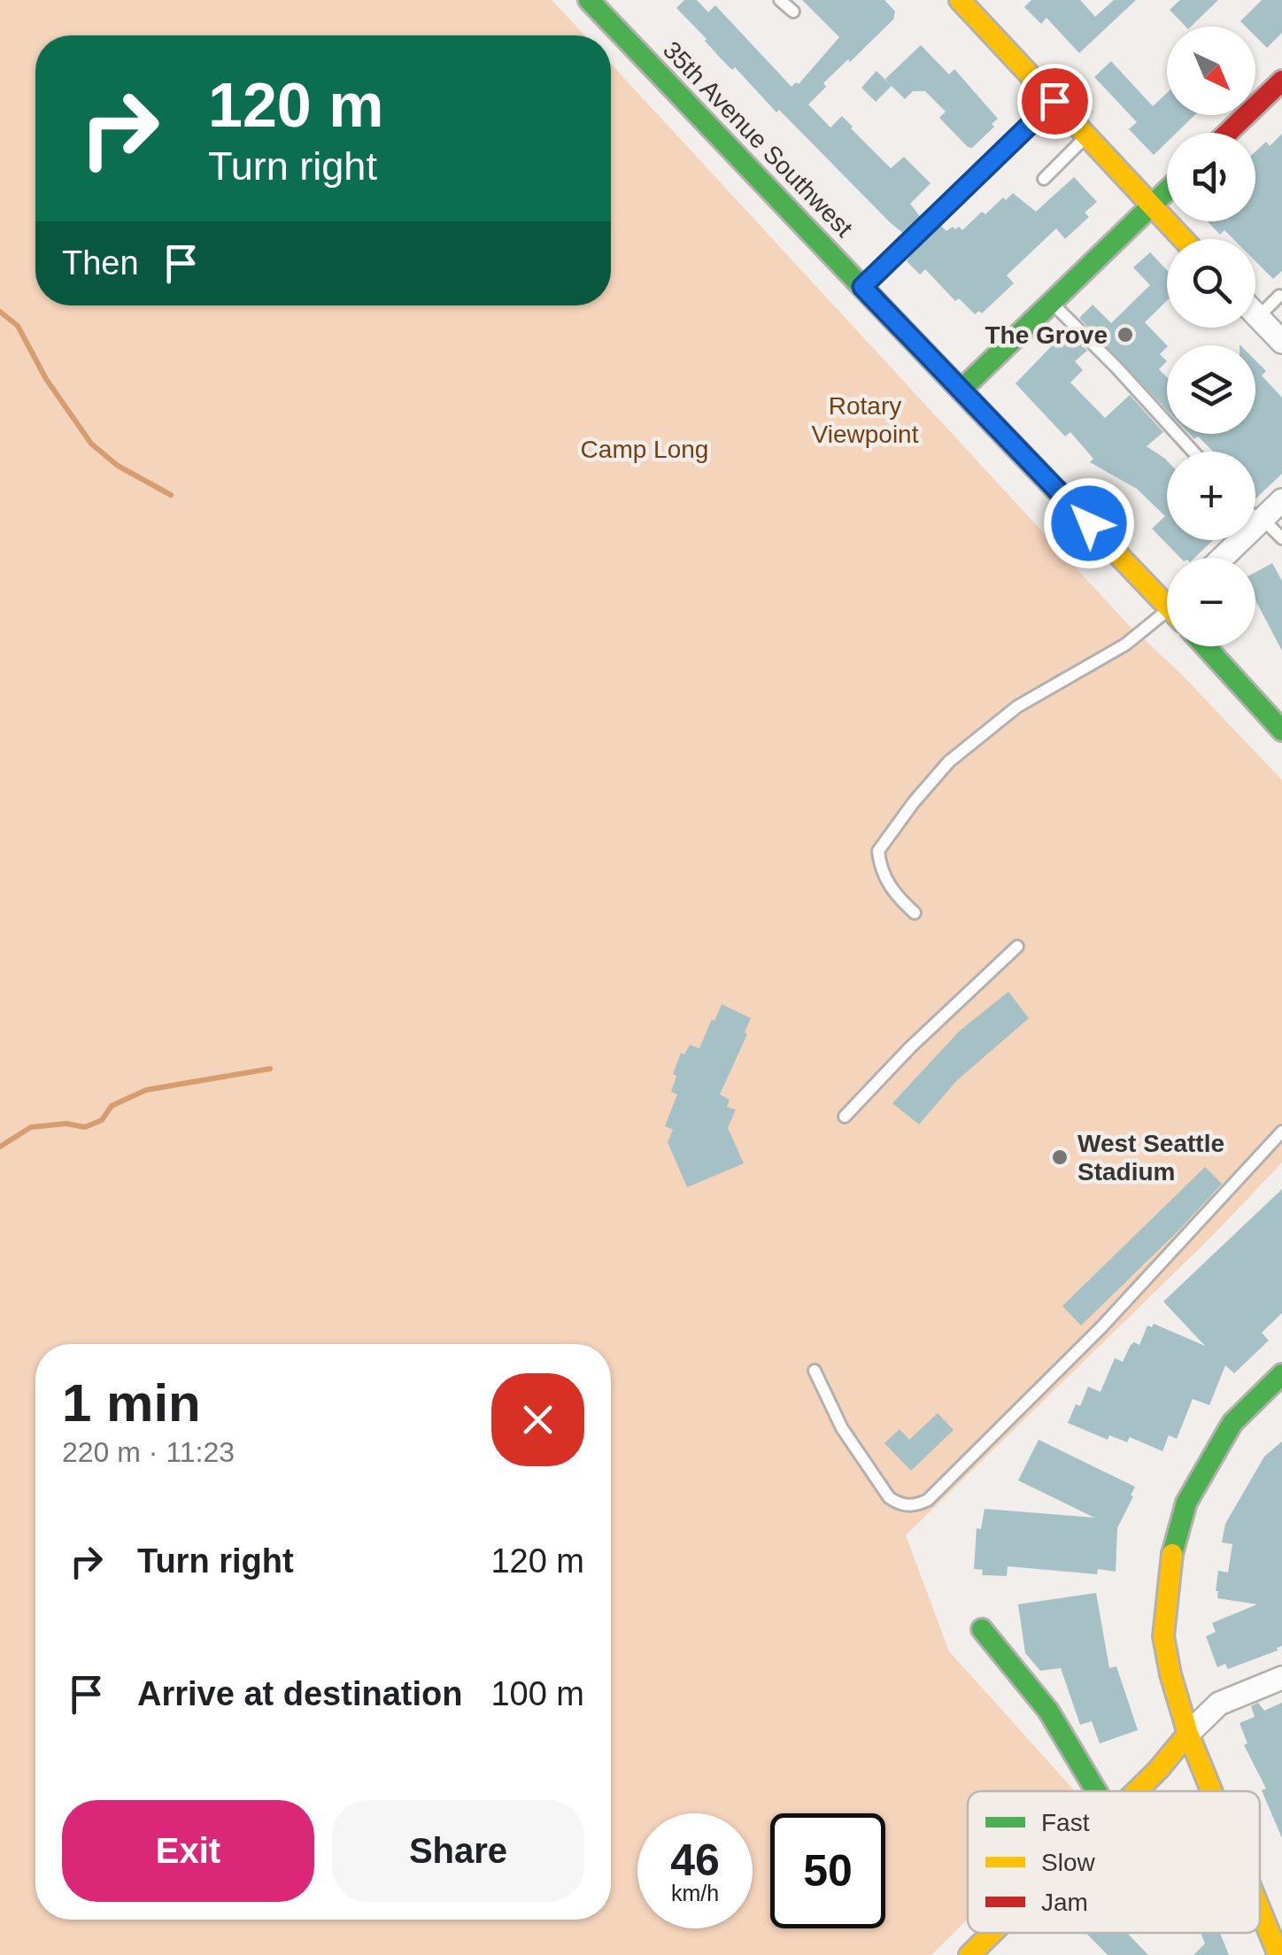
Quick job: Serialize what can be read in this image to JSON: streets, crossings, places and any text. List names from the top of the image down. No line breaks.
{"streets":{"main road":["35th Avenue Southwest"]},"parks":["Rotary Viewpoint","Camp Long"],"places":["The Grove","West Seattle Stadium"],"legend":["Fast","Slow","Jam"],"north":"bottom right","page":{"map_buttons":["+","−"],"turn":["120 m","Turn right"],"then":"Then","heading":["1 min","220 m · 11:23"],"list":[{"name":"Turn right","value":"120 m"},{"name":"Arrive at destination","value":"100 m"}],"buttons":["Exit","Share"],"speed":"46 km/h","limit":"50"}}
